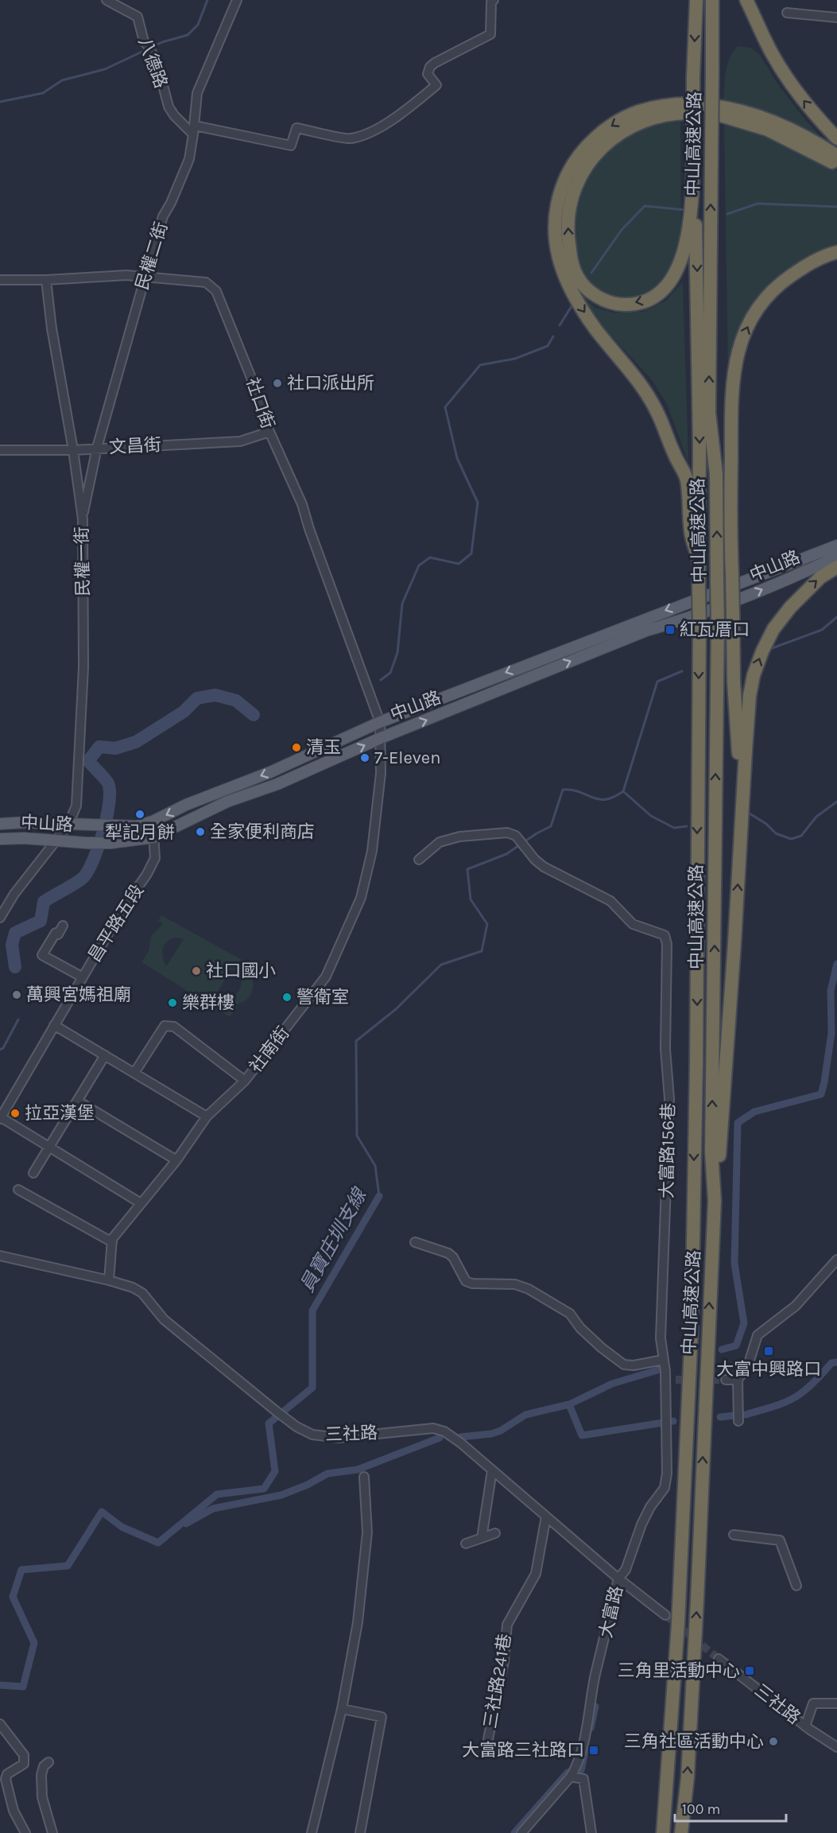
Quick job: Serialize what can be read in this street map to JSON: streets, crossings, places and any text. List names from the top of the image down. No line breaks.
{"streets":{"highway":["中山高速公路"],"main road":["中山路"],"street":["八德路","民權二街","社口街","文昌街","民權一街","昌平路五段","社南街","大富路156巷","三社路","大富路","三社路241巷"]},"crossings":[["八德路","民權二街"],["民權二街","社口街"],["民權二街","文昌街"],["民權二街","民權一街"],["社口街","文昌街"],["社口街","民權一街"],["社口街","中山路"],["社口街","社南街"],["文昌街","民權一街"],["民權一街","中山路"],["中山路","昌平路五段"],["中山路","社南街"],["大富路156巷","大富路"],["三社路","大富路"],["三社路","三社路241巷"]],"water":["員寶庄圳支線"],"places":{"other":["社口派出所","清玉","7-Eleven","犁記月餅","全家便利商店","社口國小","萬興宮媽祖廟","警衛室","樂群樓","拉亞漢堡","三角社區活動中心"],"transit":["紅瓦厝口","大富中興路口","三角里活動中心","大富路三社路口"]},"scale_bar":"100 m"}
